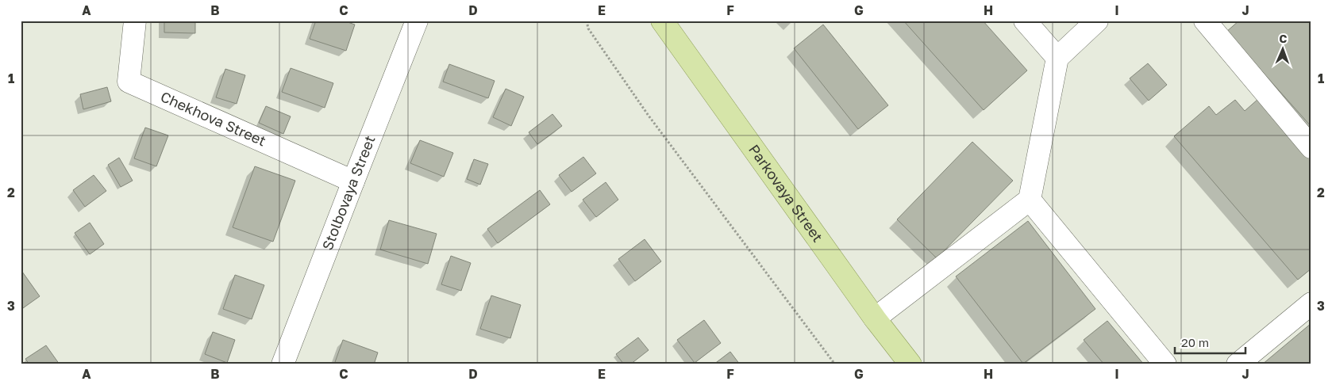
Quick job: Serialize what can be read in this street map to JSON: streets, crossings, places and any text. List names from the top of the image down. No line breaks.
{"streets":{"main road":["Parkovaya Street"],"street":["Chekhova Street","Stolbovaya Street"]},"crossings":[["Chekhova Street","Stolbovaya Street"]],"scale_bar":"20 m","north":"top","grid":{"columns":["A","B","C","D","E","F","G","H","I","J"],"rows":["1","2","3"]}}
